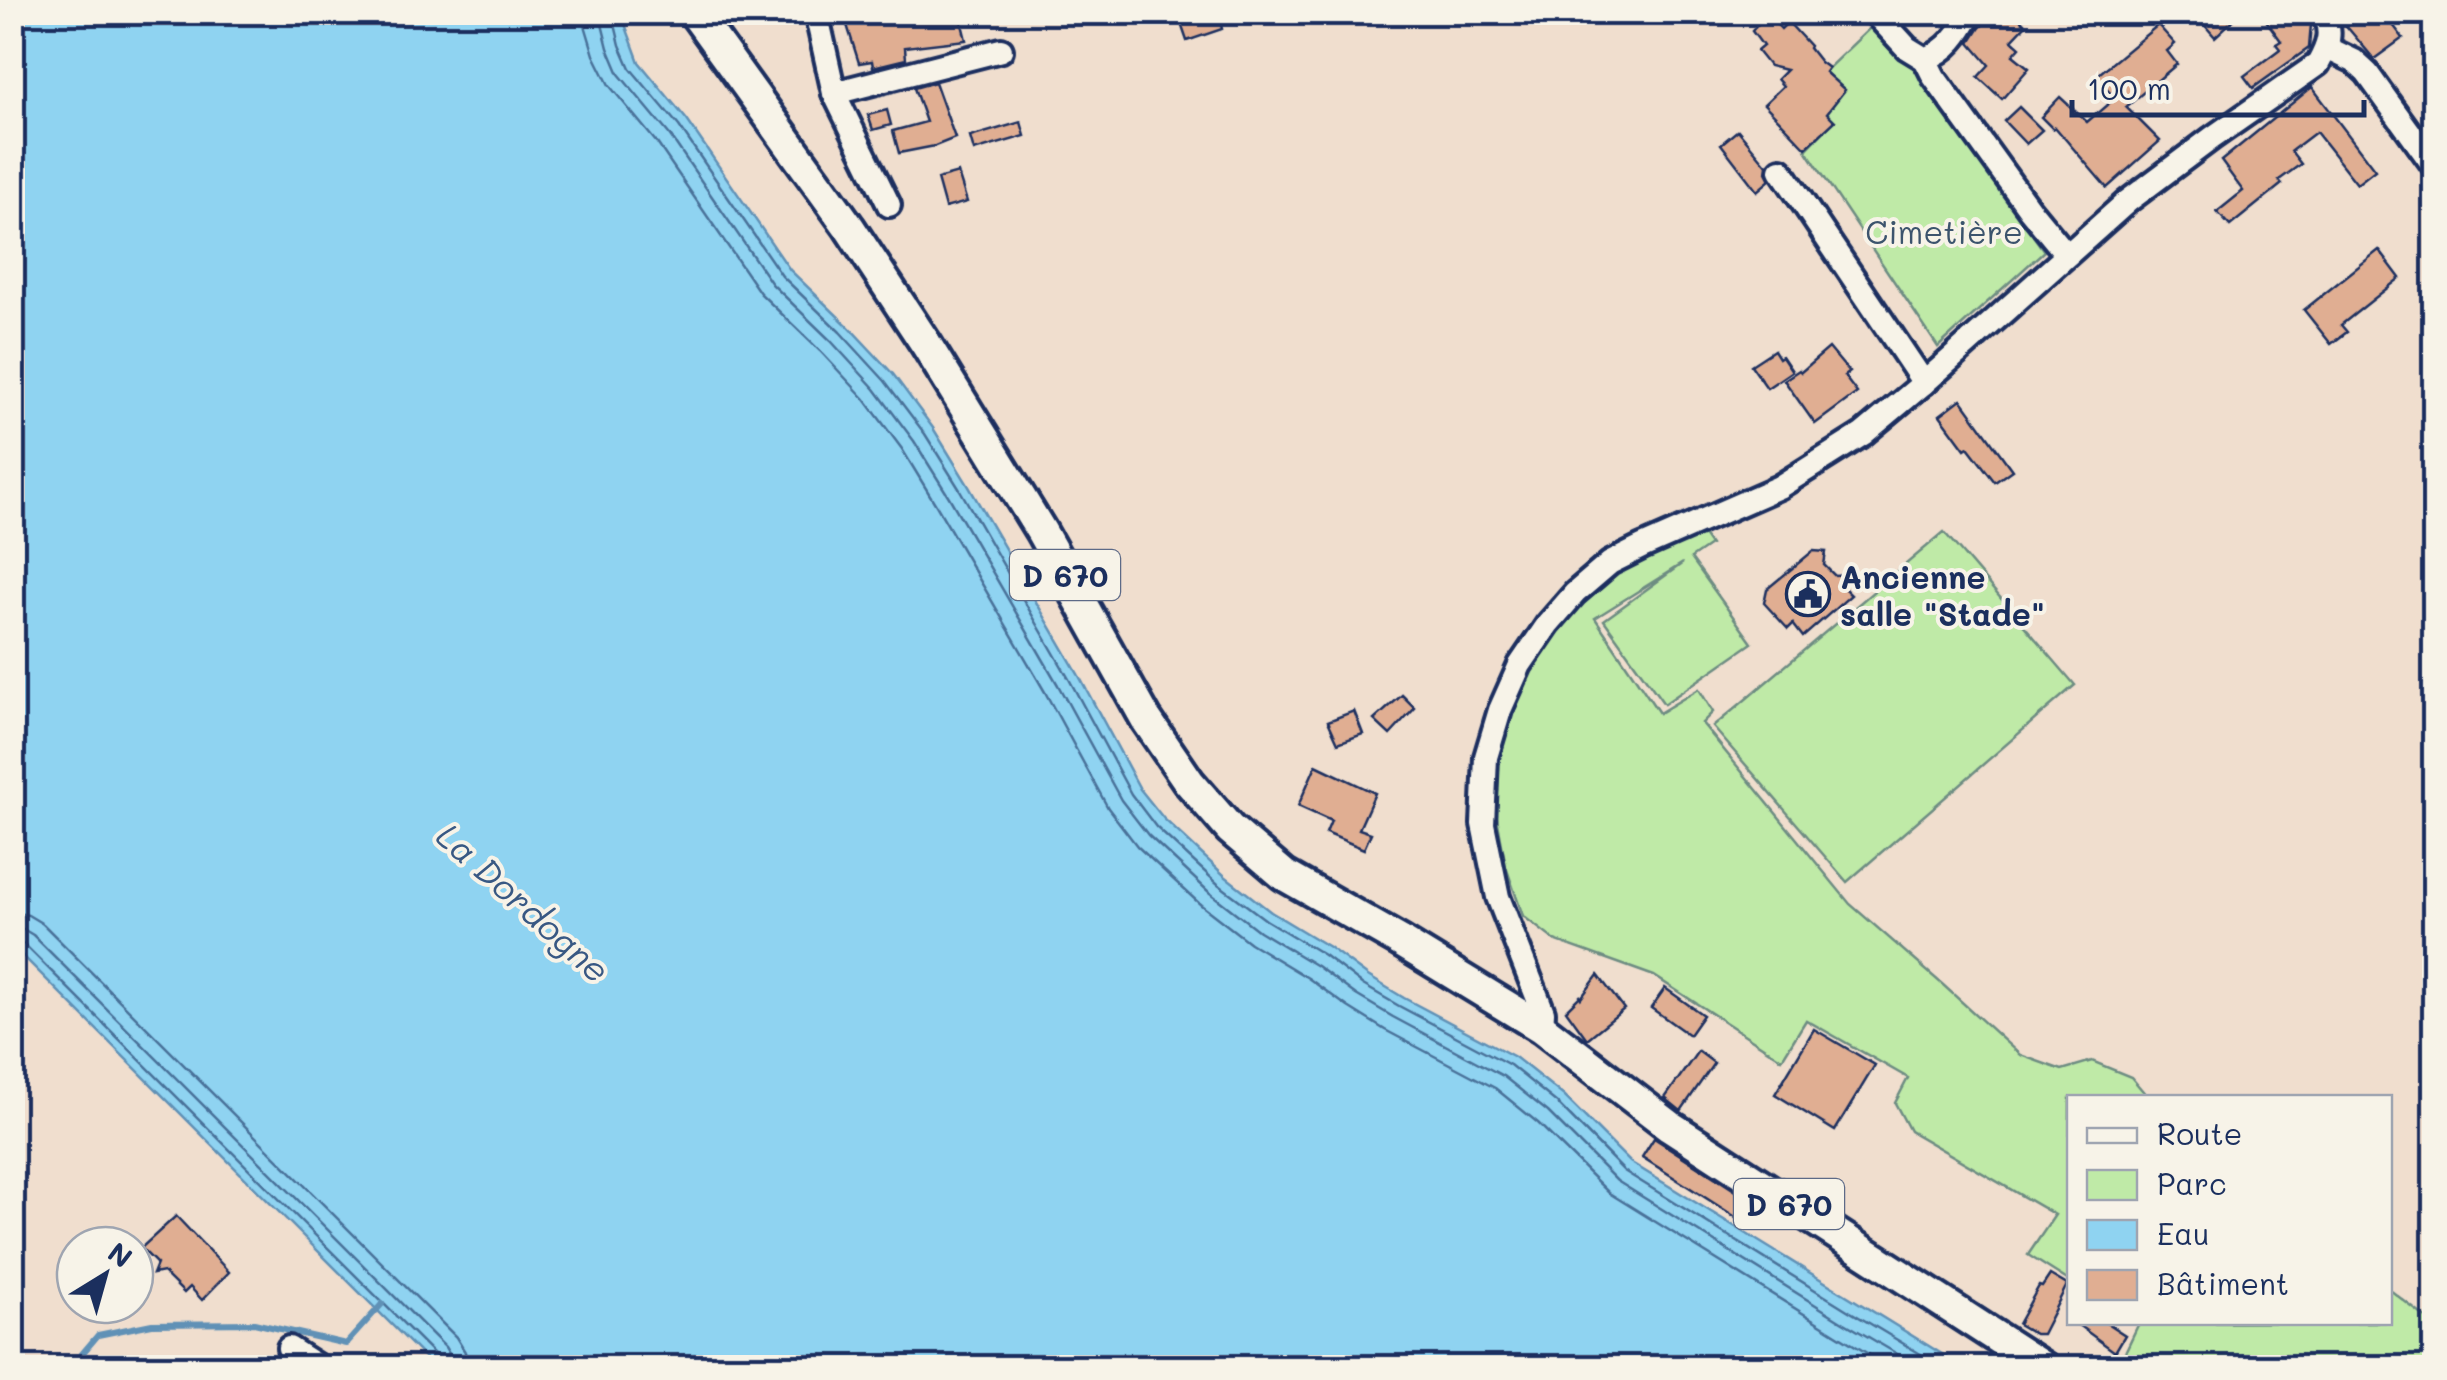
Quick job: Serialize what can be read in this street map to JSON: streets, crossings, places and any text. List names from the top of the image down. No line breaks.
{"streets":{"main road":["D 670"]},"water":["La Dordogne"],"parks":["Cimetière"],"places":{"public building":["Ancienne salle \"Stade\""]},"legend":["Route","Parc","Eau","Bâtiment"],"scale_bar":"100 m","north":"top right"}
